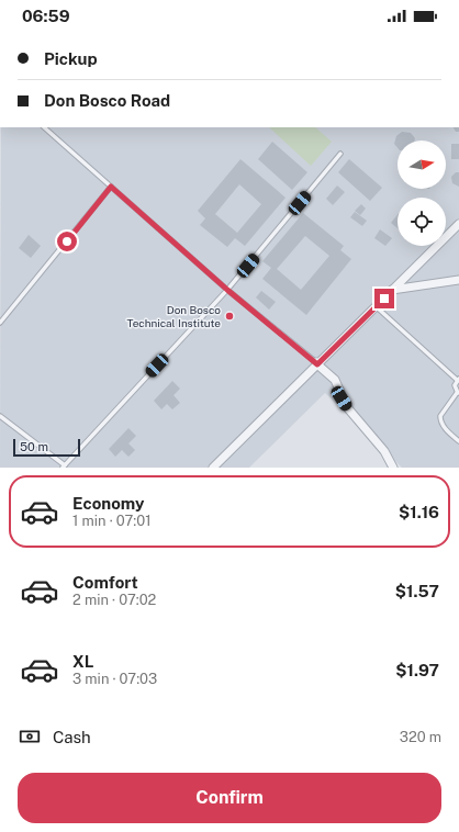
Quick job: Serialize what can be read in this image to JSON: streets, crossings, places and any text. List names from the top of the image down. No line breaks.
{"places":["Don Bosco Technical Institute"],"scale_bar":"50 m","north":"right","page":{"status":"06:59","banner":["Pickup","Don Bosco Road"],"scale":"50 m","list":[{"name":"Economy","note":"1 min · 07:01","value":"$1.16"},{"name":"Comfort","note":"2 min · 07:02","value":"$1.57"},{"name":"XL","note":"3 min · 07:03","value":"$1.97"}],"pay":["Cash","320 m"],"buttons":"Confirm"}}
